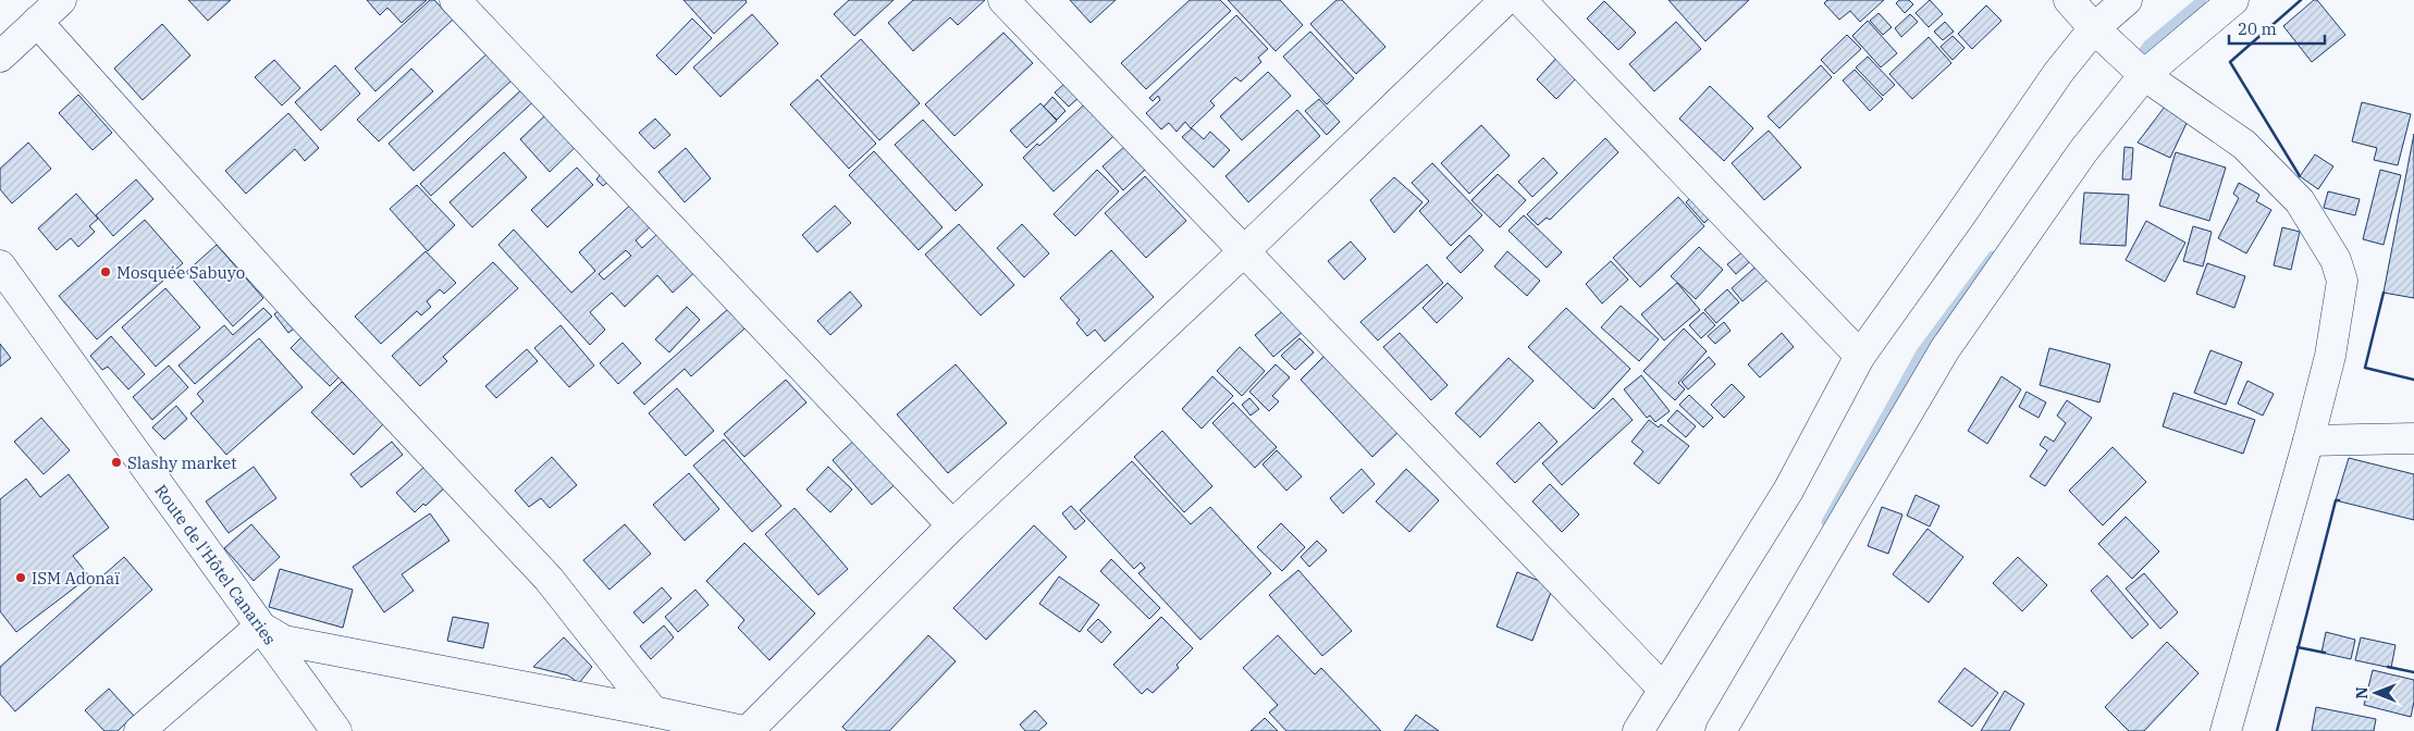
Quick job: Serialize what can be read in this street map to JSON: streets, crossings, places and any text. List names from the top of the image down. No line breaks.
{"streets":{"street":["Route de l'Hôtel Canaries"]},"places":["Mosquée Sabuyo","Slashy market","ISM Adonaï"],"scale_bar":"20 m","north":"left"}
